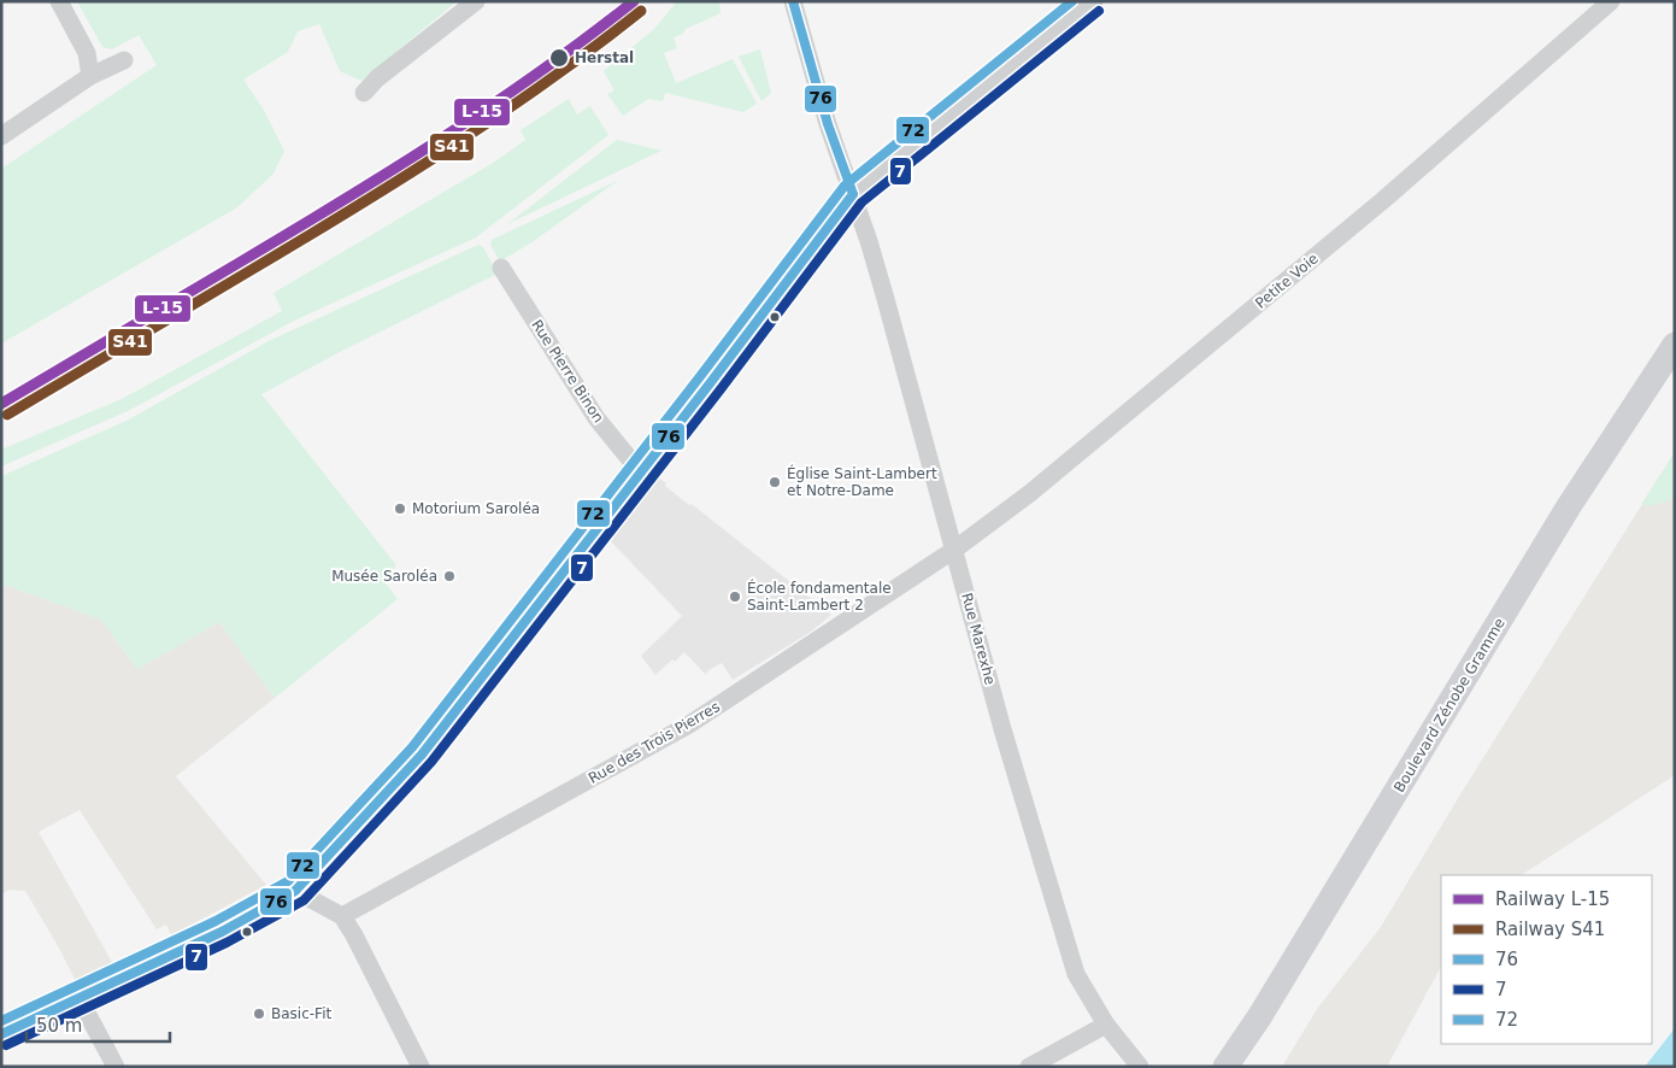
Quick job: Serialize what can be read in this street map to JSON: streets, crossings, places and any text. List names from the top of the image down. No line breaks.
{"streets":{"main road":["Boulevard Zénobe Gramme"],"street":["Petite Voie","Rue Pierre Binon","Rue Marexhe","Rue des Trois Pierres"]},"crossings":[["Petite Voie","Rue Marexhe"],["Petite Voie","Rue des Trois Pierres"],["Rue Marexhe","Rue des Trois Pierres"]],"places":["Herstal","Église Saint-Lambert et Notre-Dame","Motorium Saroléa","Musée Saroléa","École fondamentale Saint-Lambert 2","Basic-Fit"],"lines":["rail line L-15","transit line 76","transit line 72","rail line S41","transit line 7"],"legend":["Railway L-15","Railway S41","76","7","72"],"scale_bar":"50 m"}
